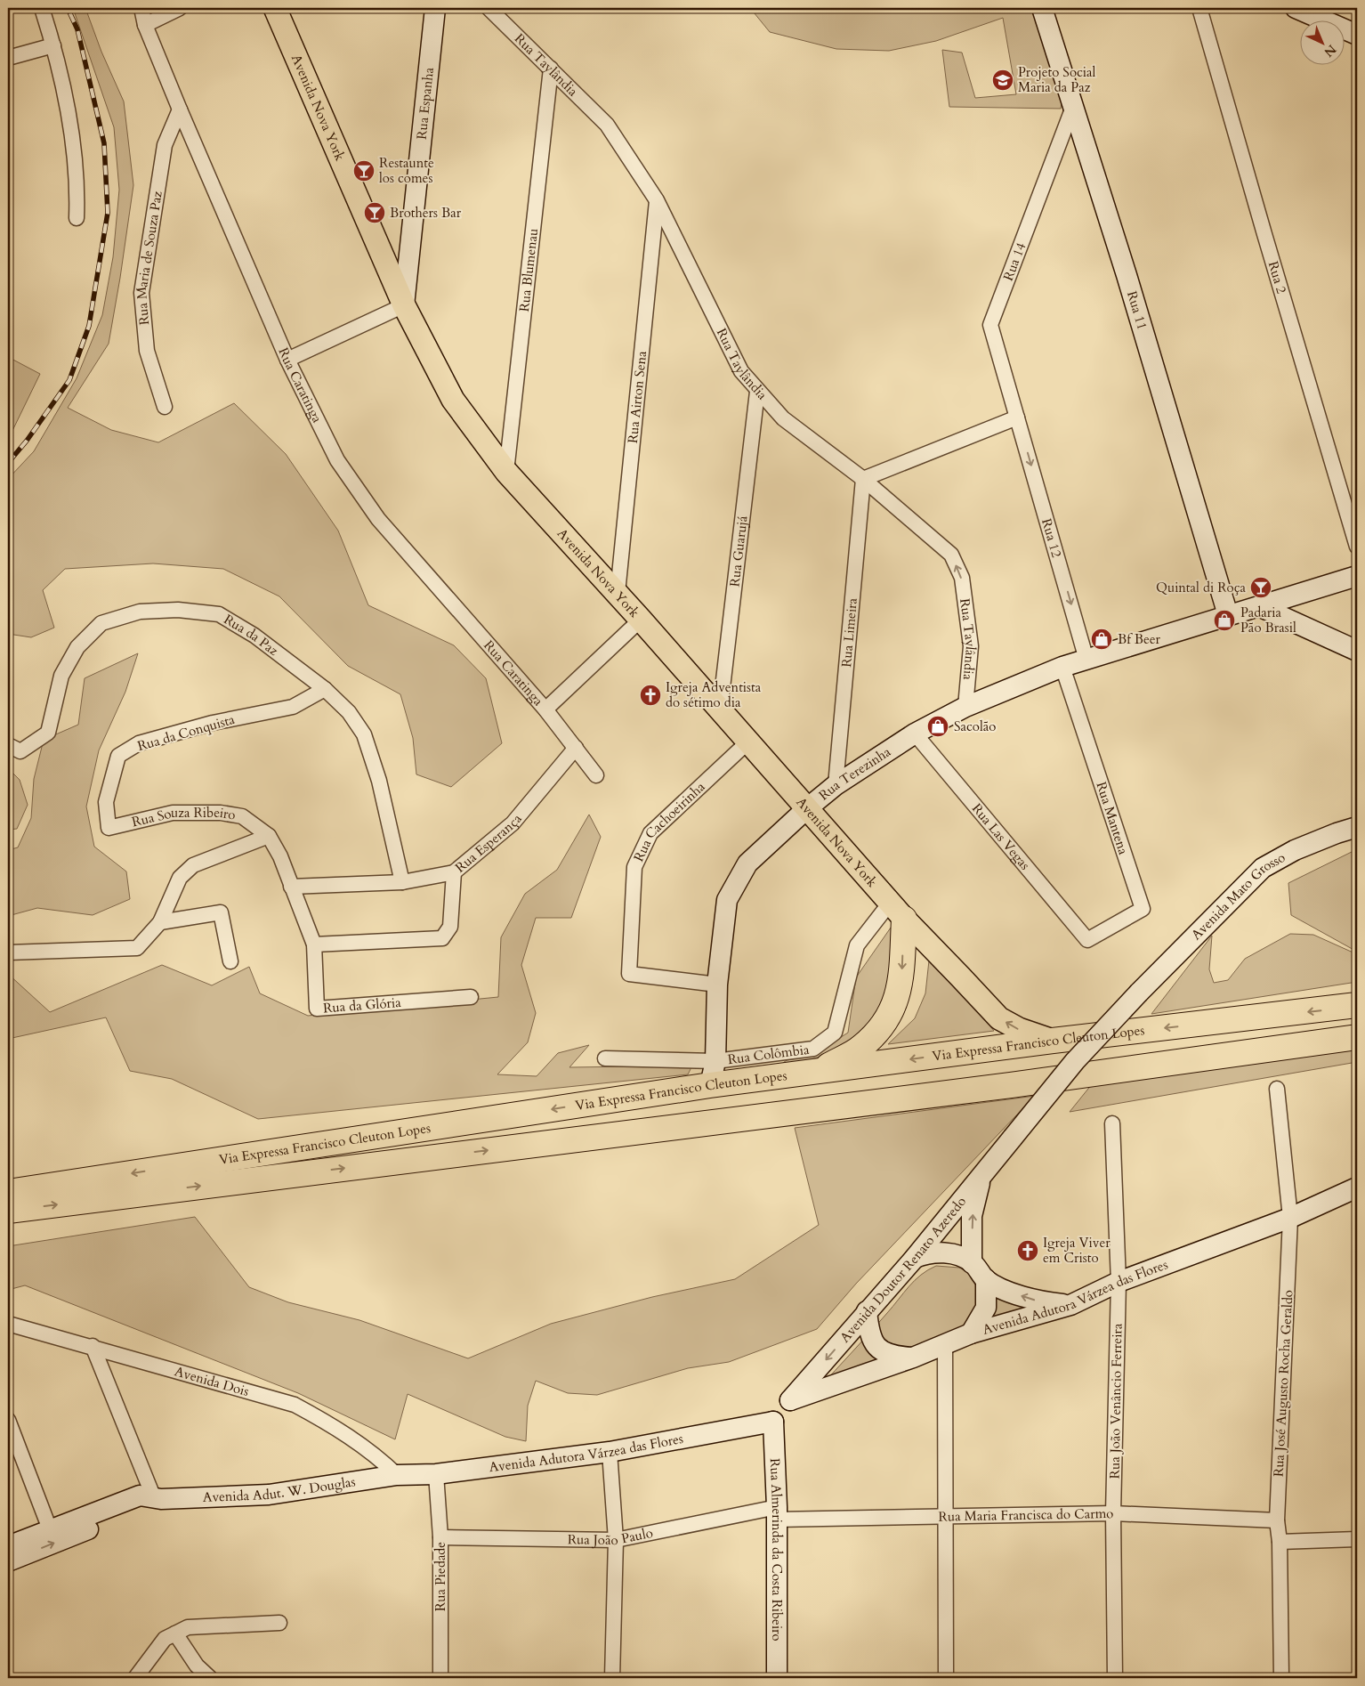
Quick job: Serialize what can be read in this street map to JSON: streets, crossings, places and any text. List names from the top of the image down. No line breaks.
{"streets":{"highway":["Via Expressa Francisco Cleuton Lopes"],"main road":["Avenida Nova York"],"street":["Rua Taylândia","Rua Espanha","Rua Maria de Souza Paz","Rua 14","Rua Blumenau","Rua 2","Rua 11","Rua Caratinga","Rua Airton Sena","Rua 12","Rua Guarujá","Rua Limeira","Rua da Paz","Rua da Conquista","Rua Terezinha","Rua Mantena","Rua Souza Ribeiro","Rua Cachoeirinha","Rua Las Vegas","Rua Esperança","Avenida Mato Grosso","Rua da Glória","Rua Colômbia","Avenida Doutor Renato Azeredo","Avenida Adutora Várzea das Flores","Avenida Dois","Rua José Augusto Rocha Geraldo","Rua João Venâncio Ferreira","Avenida Adut. W. Douglas","Rua Maria Francisca do Carmo","Rua João Paulo","Rua Almerinda da Costa Ribeiro","Rua Piedade"]},"crossings":[["Rua Taylândia","Rua Blumenau"],["Rua Taylândia","Rua Airton Sena"],["Rua Taylândia","Rua Guarujá"],["Rua Taylândia","Rua Limeira"],["Rua Taylândia","Rua Terezinha"],["Rua Espanha","Avenida Nova York"],["Avenida Nova York","Rua Blumenau"],["Avenida Nova York","Rua Caratinga"],["Avenida Nova York","Rua Airton Sena"],["Avenida Nova York","Rua Guarujá"],["Avenida Nova York","Rua Terezinha"],["Avenida Nova York","Rua Cachoeirinha"],["Avenida Nova York","Via Expressa Francisco Cleuton Lopes"],["Avenida Nova York","Rua Colômbia"],["Rua Maria de Souza Paz","Rua Caratinga"],["Rua 14","Rua 11"],["Rua 14","Rua 12"],["Rua 11","Rua Terezinha"],["Rua Caratinga","Rua Esperança"],["Rua 12","Rua Terezinha"],["Rua Limeira","Rua Terezinha"],["Rua da Paz","Rua da Conquista"],["Rua da Paz","Rua Esperança"],["Rua da Conquista","Rua Souza Ribeiro"],["Rua Terezinha","Rua Mantena"],["Rua Terezinha","Rua Cachoeirinha"],["Rua Terezinha","Rua Las Vegas"],["Rua Terezinha","Via Expressa Francisco Cleuton Lopes"],["Rua Terezinha","Rua Colômbia"],["Rua Mantena","Rua Las Vegas"],["Rua Souza Ribeiro","Rua Esperança"],["Rua Souza Ribeiro","Rua da Glória"],["Avenida Mato Grosso","Avenida Doutor Renato Azeredo"],["Avenida Doutor Renato Azeredo","Avenida Adutora Várzea das Flores"],["Avenida Doutor Renato Azeredo","Rua Almerinda da Costa Ribeiro"],["Avenida Adutora Várzea das Flores","Avenida Dois"],["Avenida Adutora Várzea das Flores","Rua José Augusto Rocha Geraldo"],["Avenida Adutora Várzea das Flores","Rua João Venâncio Ferreira"],["Avenida Adutora Várzea das Flores","Avenida Adut. W. Douglas"],["Avenida Adutora Várzea das Flores","Rua Almerinda da Costa Ribeiro"],["Avenida Adutora Várzea das Flores","Rua Piedade"],["Avenida Dois","Avenida Adut. W. Douglas"],["Rua José Augusto Rocha Geraldo","Rua Maria Francisca do Carmo"],["Rua João Venâncio Ferreira","Rua Maria Francisca do Carmo"],["Rua Maria Francisca do Carmo","Rua João Paulo"],["Rua Maria Francisca do Carmo","Rua Almerinda da Costa Ribeiro"],["Rua João Paulo","Rua Almerinda da Costa Ribeiro"],["Rua João Paulo","Rua Piedade"]],"one_way":["Rua 12"],"places":{"school or university":["Projeto Social Maria da Paz"],"bar":["Restaunte los comes","Brothers Bar","Quintal di Roça"],"shop":["Padaria Pão Brasil","Bf Beer","Sacolão"],"church":["Igreja Adventista do sétimo dia","Igreja Viver em Cristo"]},"north":"bottom right"}
